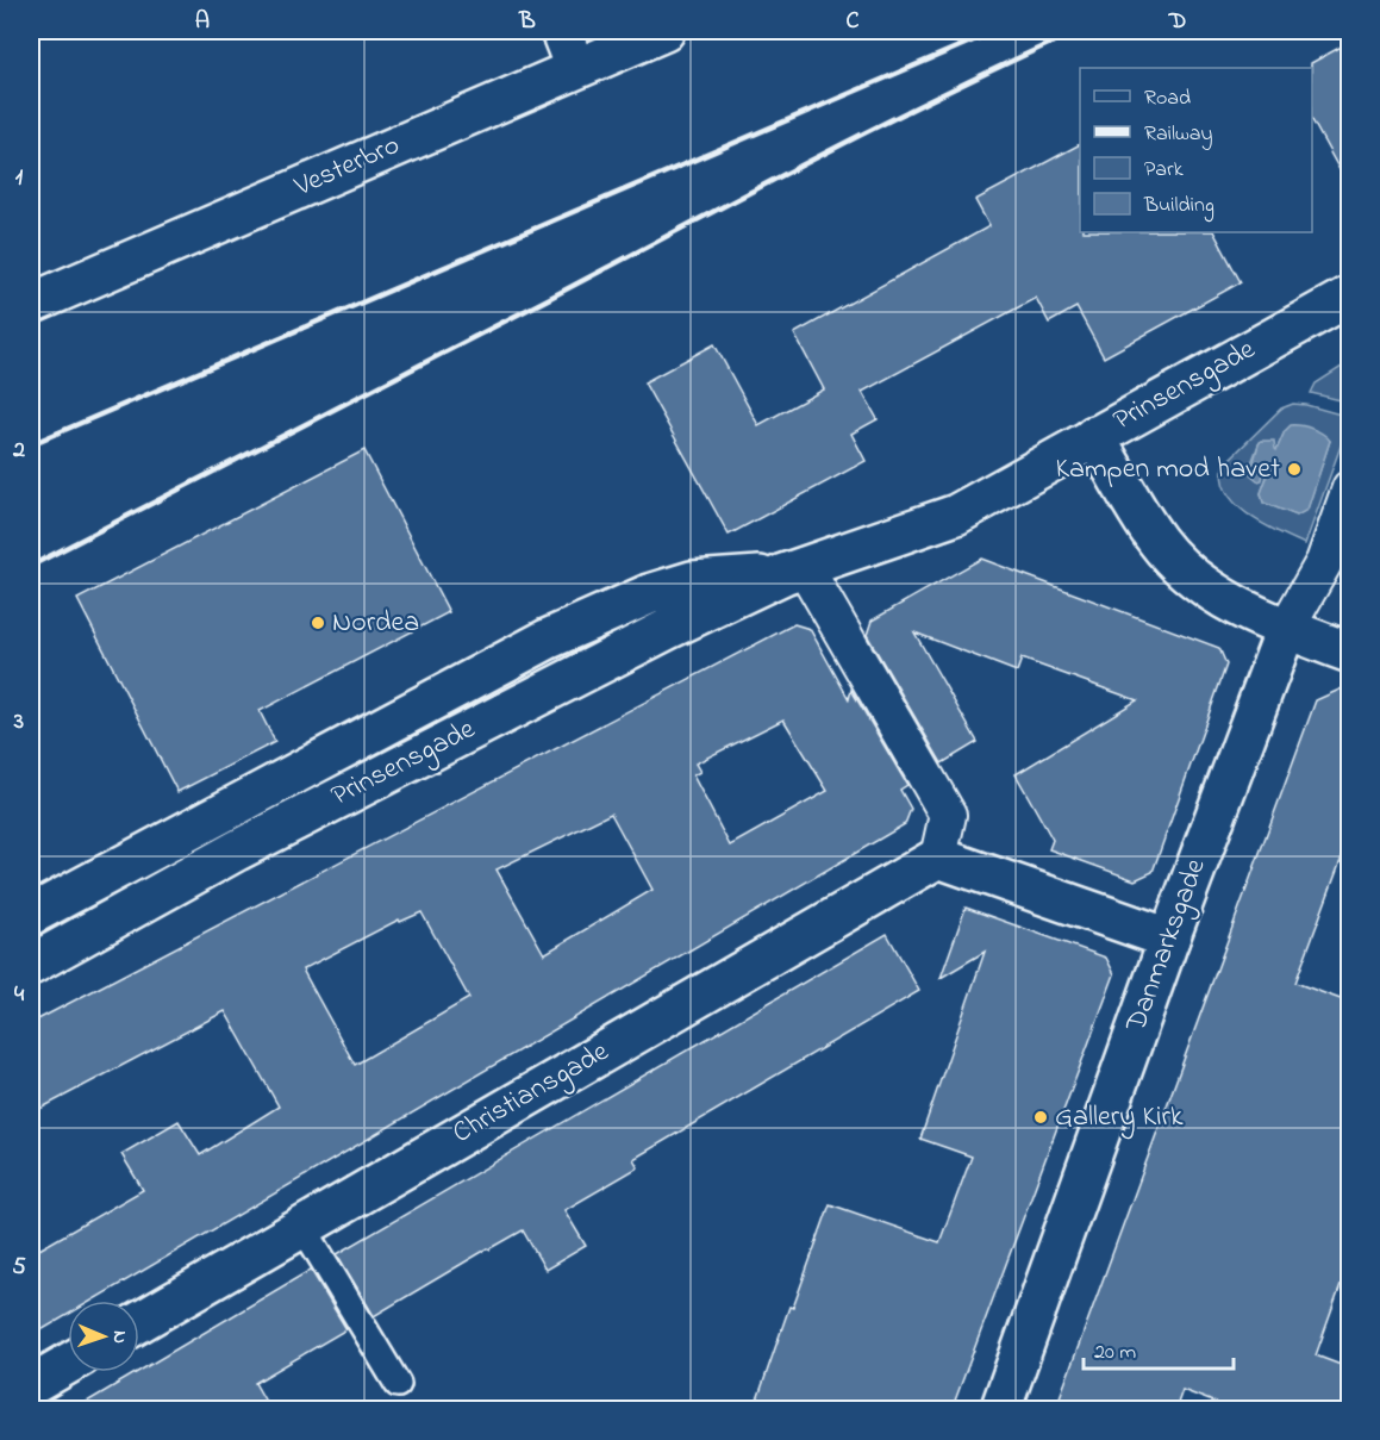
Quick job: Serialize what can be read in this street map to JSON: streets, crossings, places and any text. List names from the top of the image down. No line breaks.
{"streets":{"street":["Vesterbro","Prinsensgade","Danmarksgade","Christiansgade"]},"places":["Kampen mod havet","Nordea","Gallery Kirk"],"legend":["Road","Railway","Park","Building"],"scale_bar":"20 m","north":"right","grid":{"columns":["A","B","C","D"],"rows":["1","2","3","4","5"]}}
